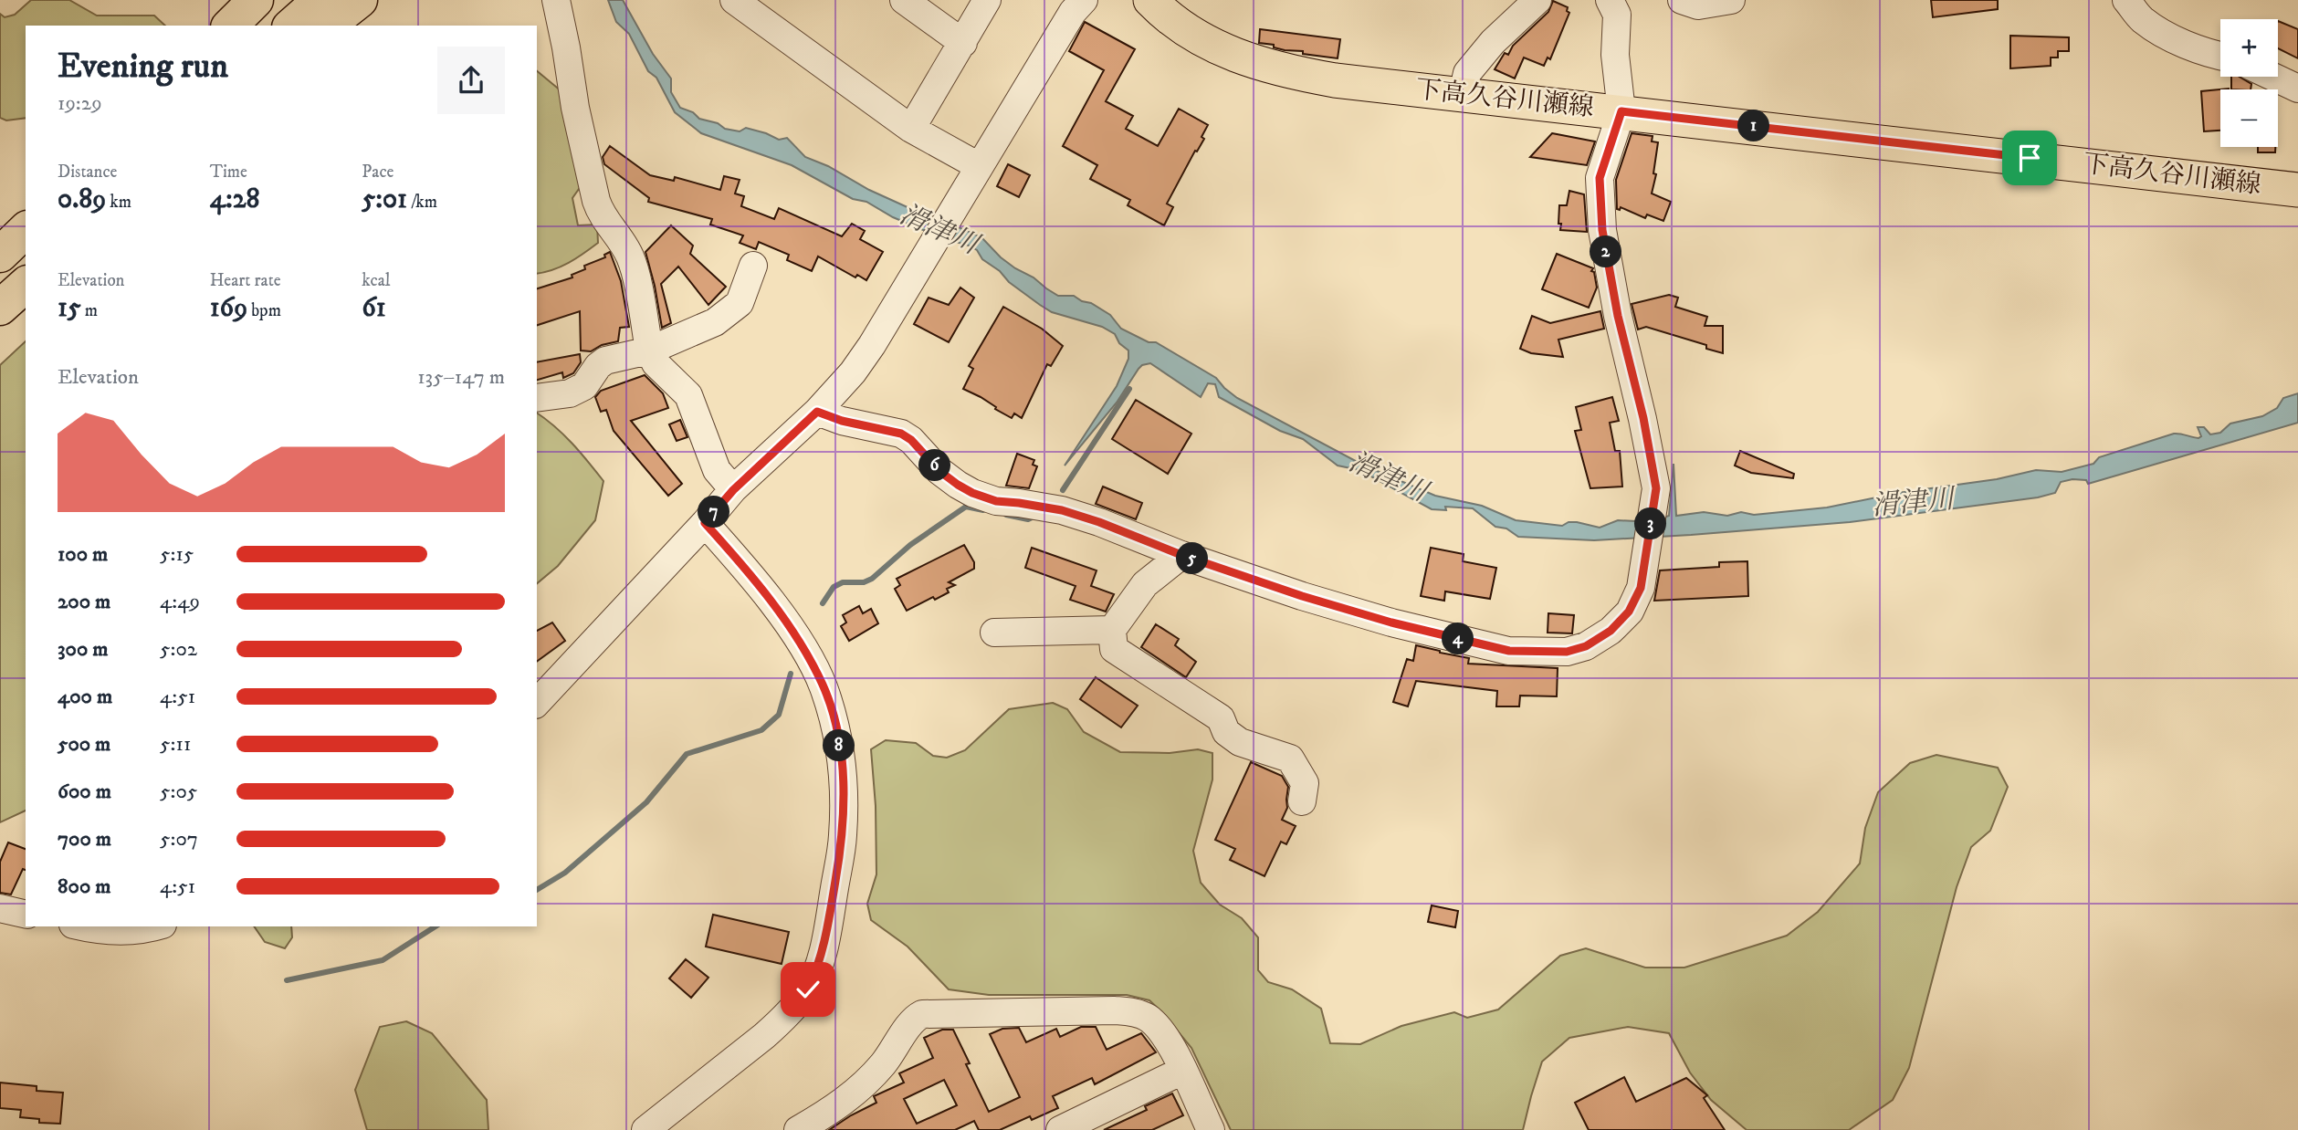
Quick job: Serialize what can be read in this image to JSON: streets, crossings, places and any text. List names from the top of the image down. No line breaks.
{"streets":{"main road":["下高久谷川瀬線"]},"water":["滑津川"],"page":{"map_buttons":["+","−"],"heading":["Evening run","19:29"],"pins":["1","2","6","7","3","5","4","8"],"stats":[["Distance","0.89 km"],["Time","4:28"],["Pace","5:01 /km"],["Elevation","15 m"],["Heart rate","169 bpm"],["kcal","61"]],"chart":["Elevation","135–147 m"],"list":[{"name":"100 m","note":"5:15"},{"name":"200 m","note":"4:49"},{"name":"300 m","note":"5:02"},{"name":"400 m","note":"4:51"},{"name":"500 m","note":"5:11"},{"name":"600 m","note":"5:05"},{"name":"700 m","note":"5:07"},{"name":"800 m","note":"4:51"}]}}
